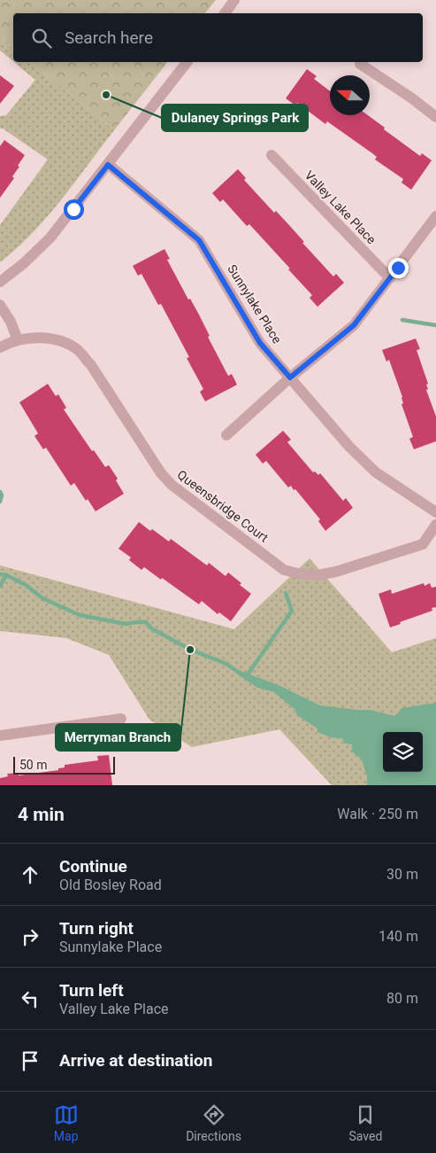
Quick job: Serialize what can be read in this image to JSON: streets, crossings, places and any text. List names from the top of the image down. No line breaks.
{"streets":{"street":["Valley Lake Place","Sunnylake Place","Queensbridge Court"]},"places":["Dulaney Springs Park","Merryman Branch"],"scale_bar":"50 m","north":"left","page":{"search":"Search here","scale":"50 m","heading":["4 min","Walk · 250 m"],"list":[["Continue","Old Bosley Road","30 m"],["Turn right","Sunnylake Place","140 m"],["Turn left","Valley Lake Place","80 m"],"Arrive at destination"],"nav":["Map","Directions","Saved"]}}
